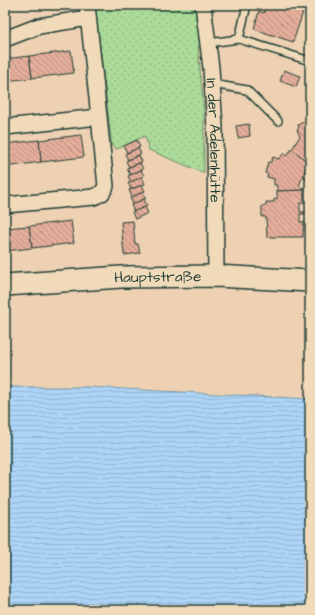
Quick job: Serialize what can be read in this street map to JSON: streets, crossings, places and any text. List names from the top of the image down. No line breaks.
{"streets":{"main road":["Hauptstraße"],"street":["In der Adelenhütte"]},"crossings":[["In der Adelenhütte","Hauptstraße"]]}
